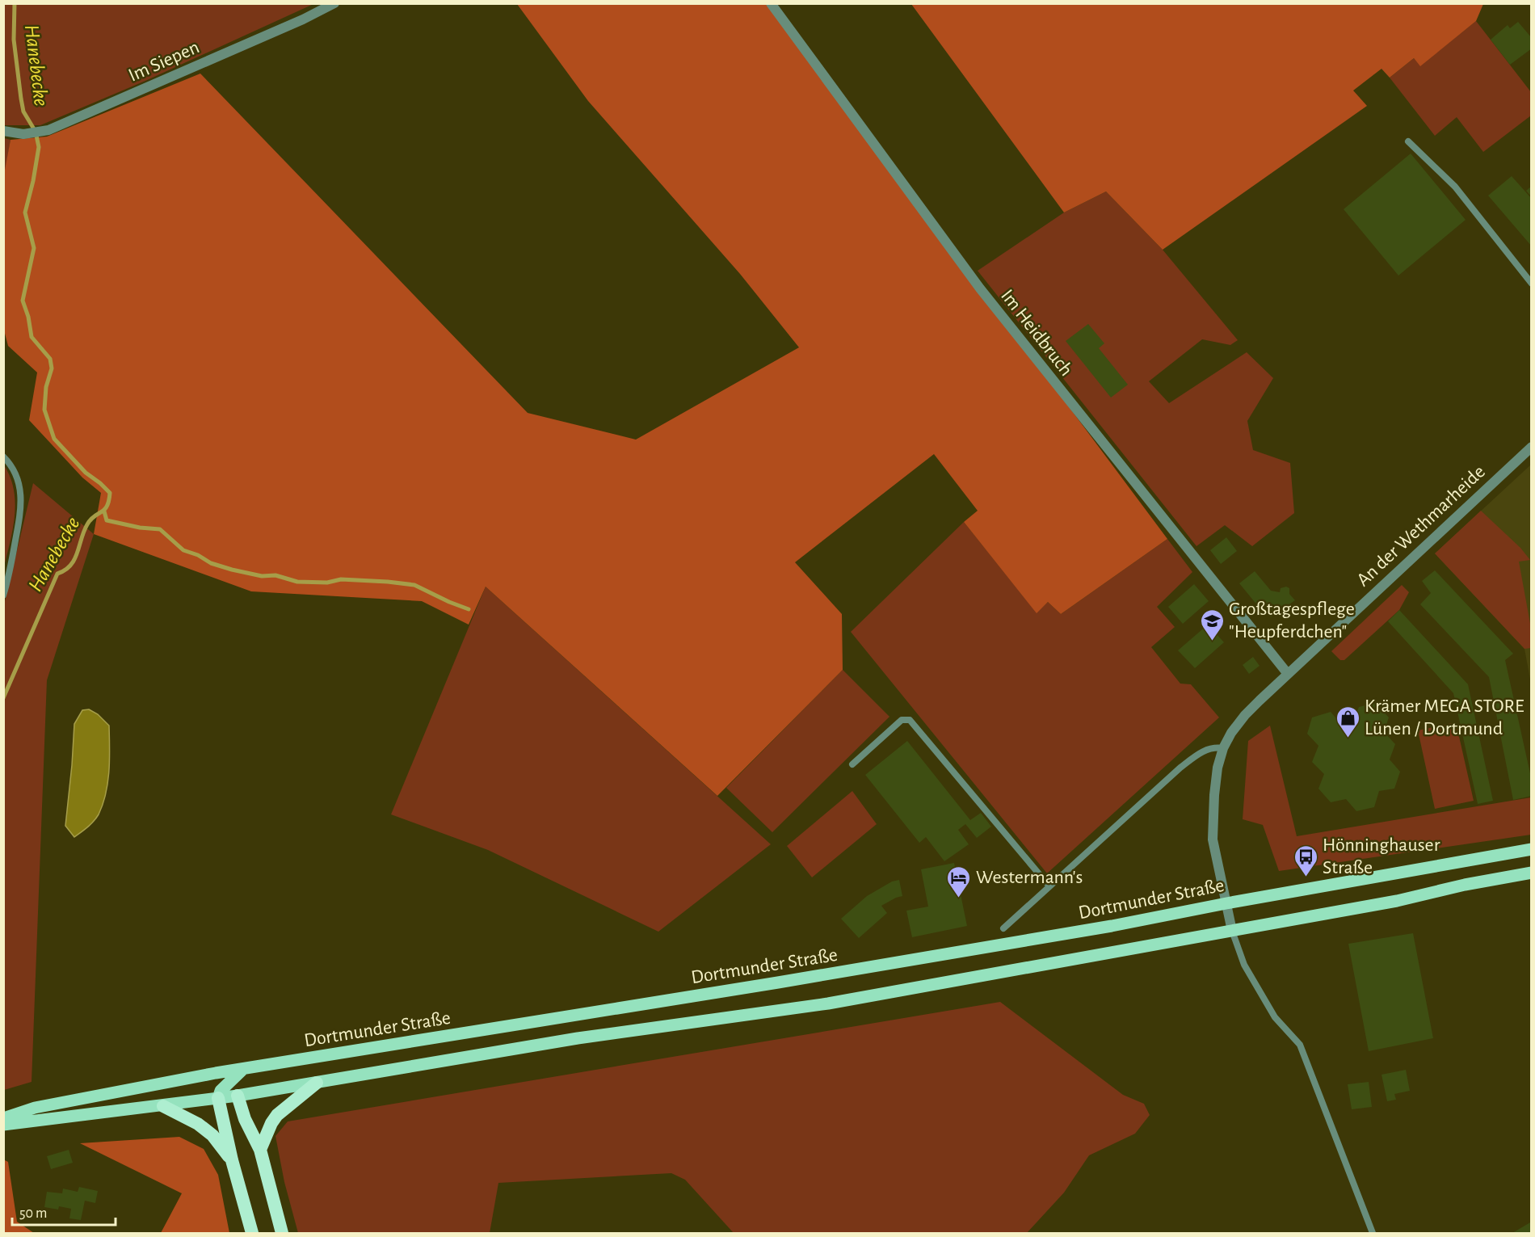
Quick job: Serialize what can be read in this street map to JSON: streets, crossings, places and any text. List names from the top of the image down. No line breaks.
{"streets":{"main road":["Dortmunder Straße"],"street":["Im Siepen","Im Heidbruch","An der Wethmarheide"]},"crossings":[["Im Heidbruch","An der Wethmarheide"],["An der Wethmarheide","Dortmunder Straße"]],"water":["Hanebecke"],"places":{"school or university":["Großtagespflege \"Heupferdchen\""],"shop":["Krämer MEGA STORE Lünen / Dortmund"],"bus stop":["Hönninghauser Straße"],"hotel":["Westermann's"]},"scale_bar":"50 m"}
